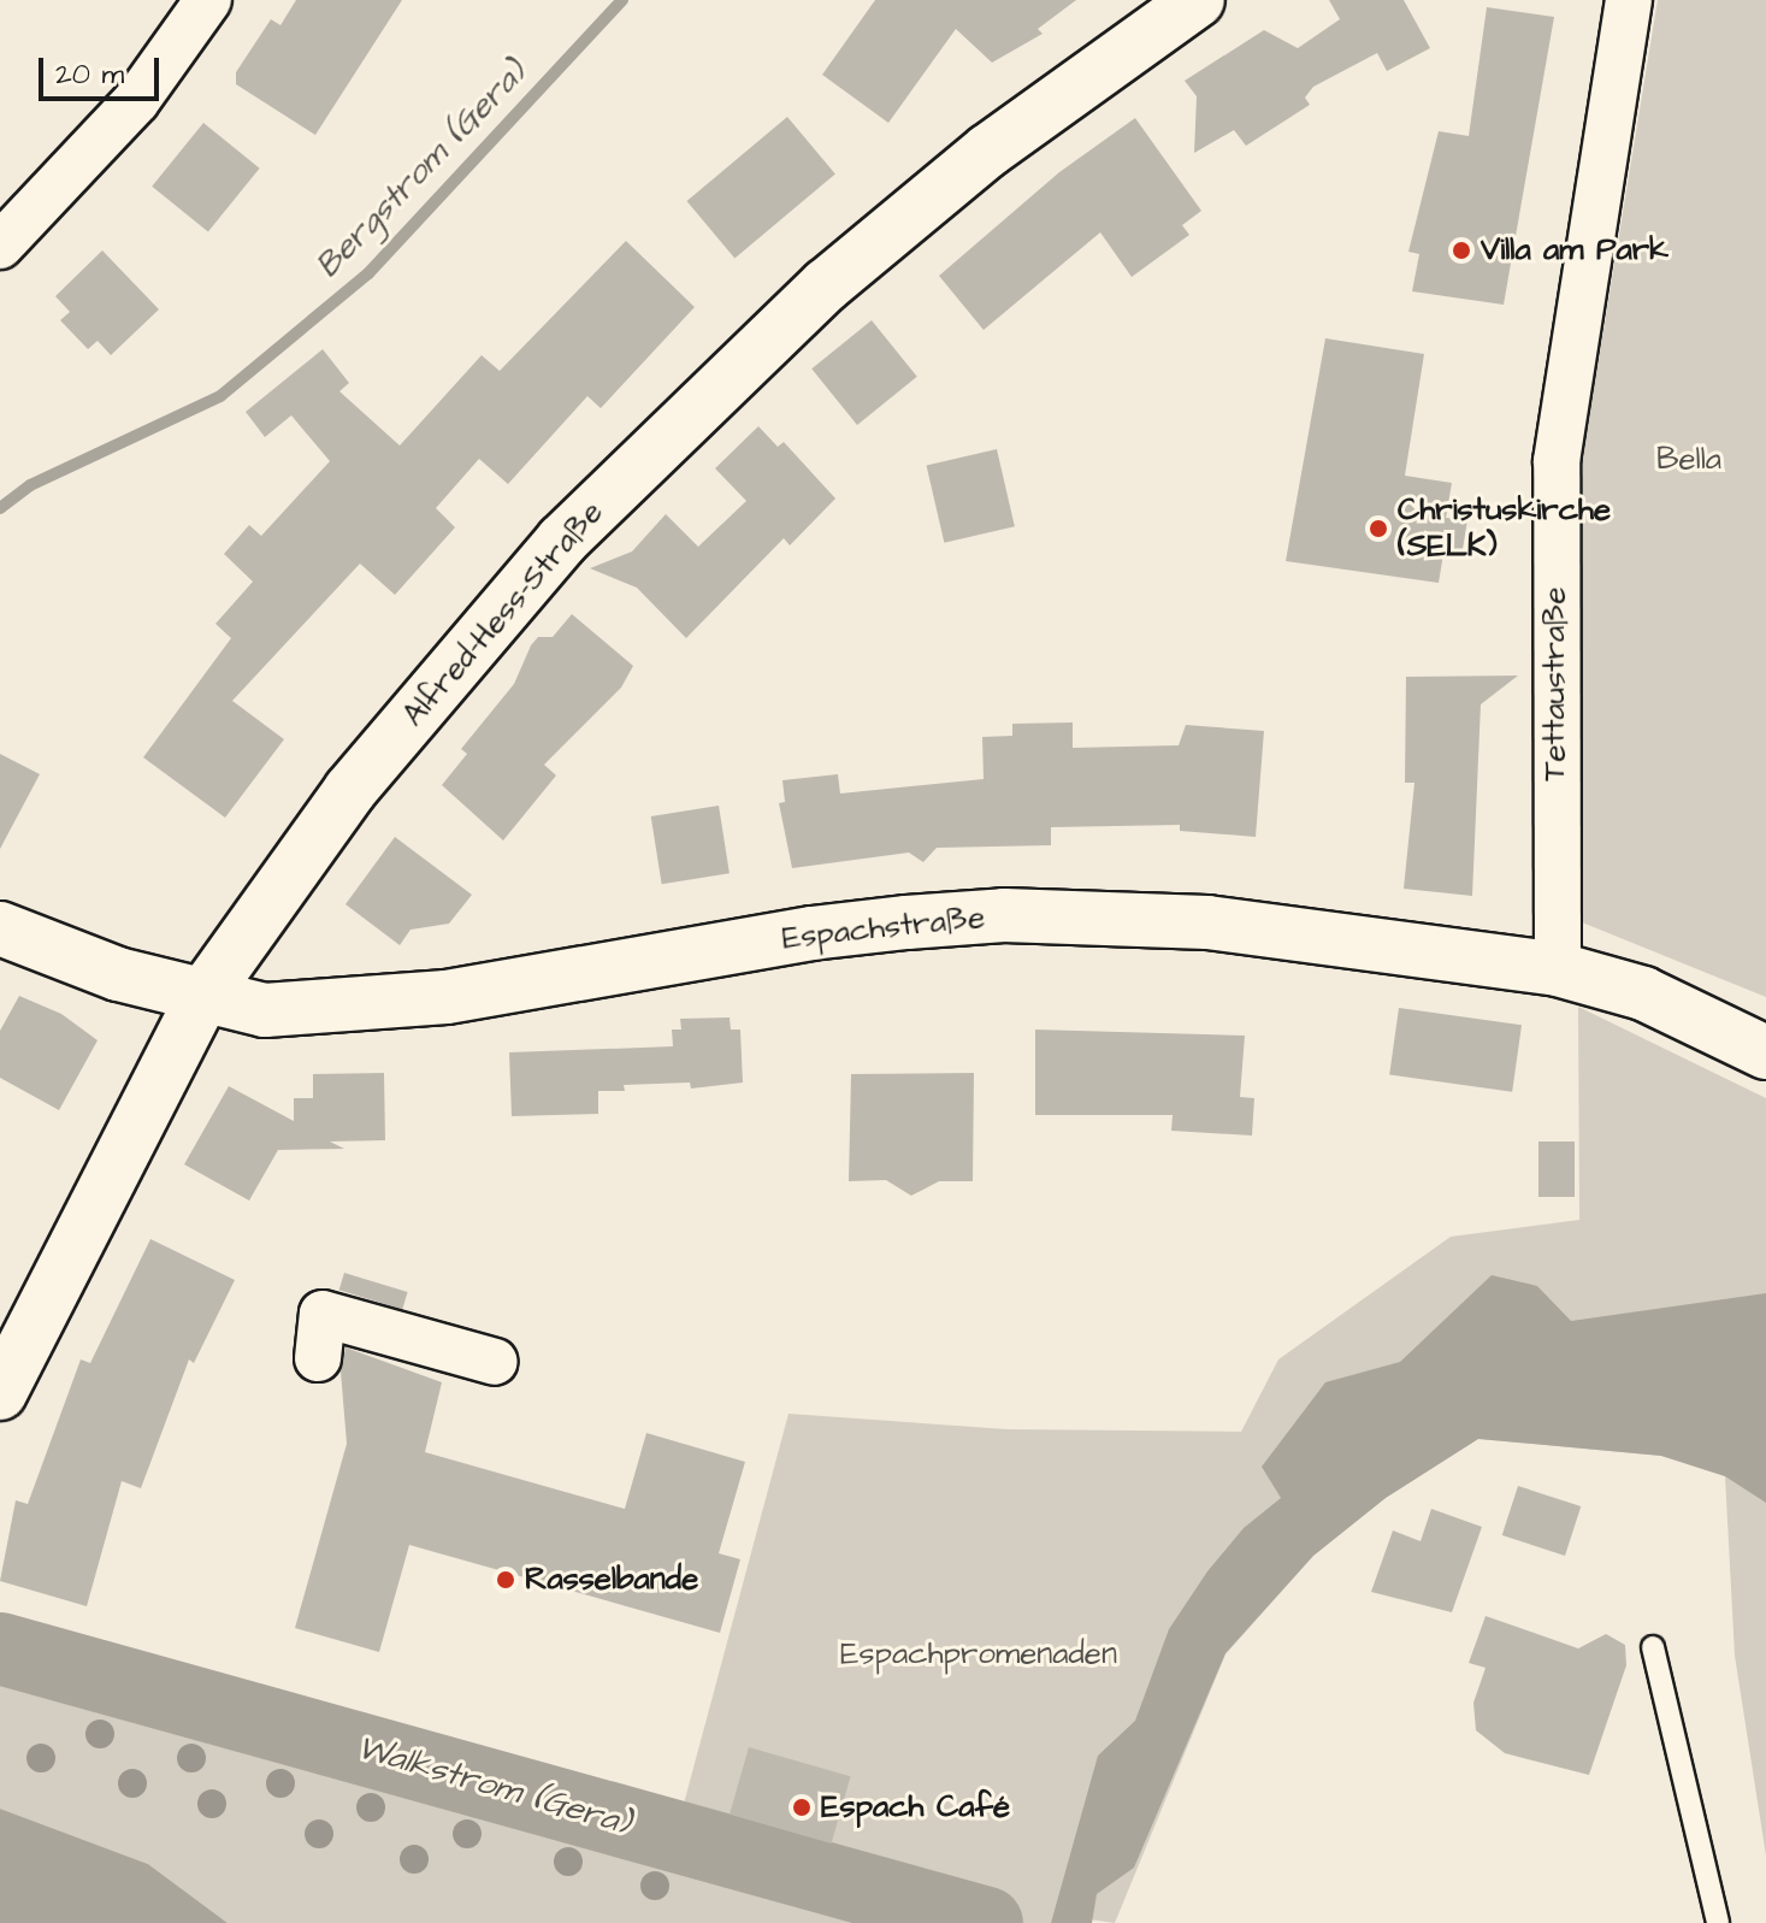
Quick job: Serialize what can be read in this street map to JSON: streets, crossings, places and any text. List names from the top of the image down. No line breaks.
{"streets":{"main road":["Alfred-Hess-Straße","Espachstraße"],"street":["Tettaustraße"]},"crossings":[["Alfred-Hess-Straße","Espachstraße"],["Tettaustraße","Espachstraße"]],"water":["Bergstrom (Gera)","Walkstrom (Gera)"],"parks":["Bella","Espachpromenaden"],"places":["Villa am Park","Christuskirche (SELK)","Rasselbande","Espach Café"],"scale_bar":"20 m"}
